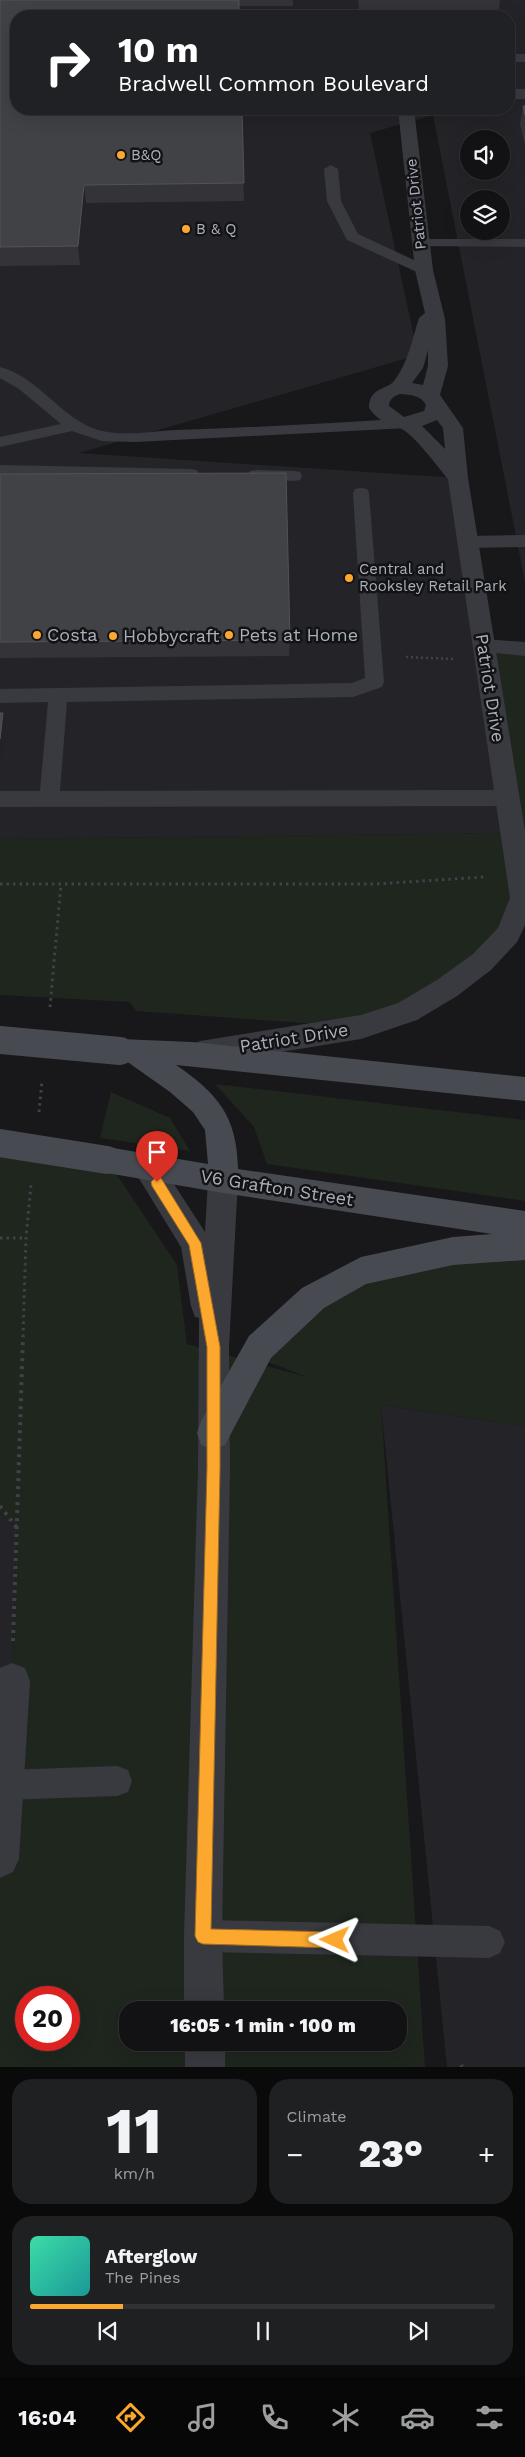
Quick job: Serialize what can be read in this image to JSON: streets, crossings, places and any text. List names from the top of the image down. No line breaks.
{"streets":{"street":["Patriot Drive","V6 Grafton Street"]},"places":["B&Q","B & Q","Central and Rooksley Retail Park","Costa","Pets at Home","Hobbycraft"],"page":{"turn":["10 m","Bradwell Common Boulevard"],"limit":"20","trip":"16:05 · 1 min · 100 m","tile":[["11","km/h"],"Climate"],"heat":["−","23°","+"],"song":["Afterglow","The Pines"],"tabs":"16:04"}}
